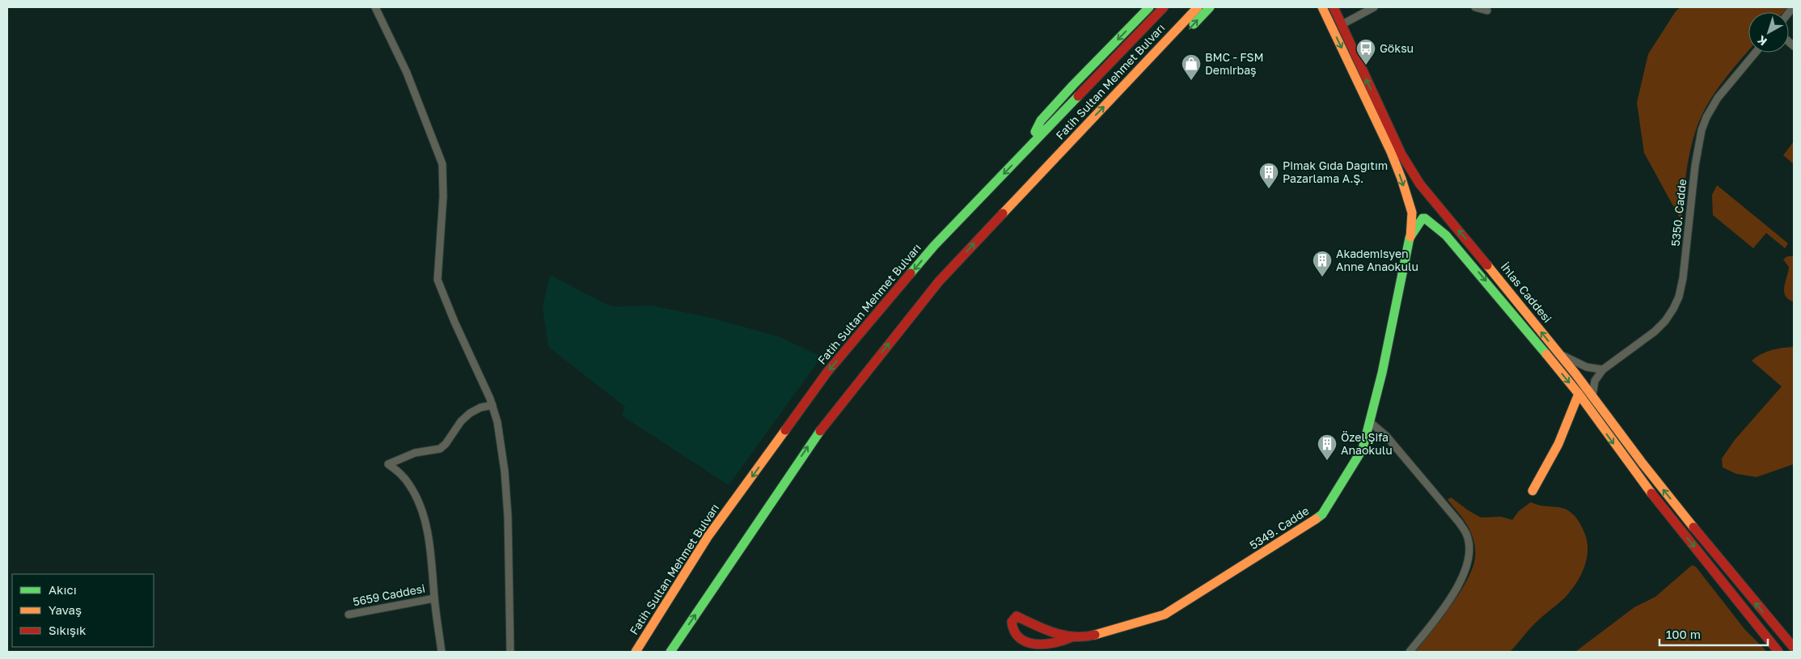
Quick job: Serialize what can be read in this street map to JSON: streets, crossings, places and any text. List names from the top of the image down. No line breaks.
{"streets":{"main road":["Fatih Sultan Mehmet Bulvarı","İhlas Caddesi","5349. Cadde"],"street":["5350. Cadde","5659 Caddesi"]},"crossings":[["5350. Cadde","İhlas Caddesi"],["İhlas Caddesi","5349. Cadde"]],"places":{"bus stop":["Göksu"],"shop":["BMC - FSM Demirbaş"],"building":["Pimak Gıda Dağıtım Pazarlama A.Ş.","Akademisyen Anne Anaokulu","Özel Şifa Anaokulu"]},"legend":["Akıcı","Yavaş","Sıkışık"],"scale_bar":"100 m","north":"bottom left"}
